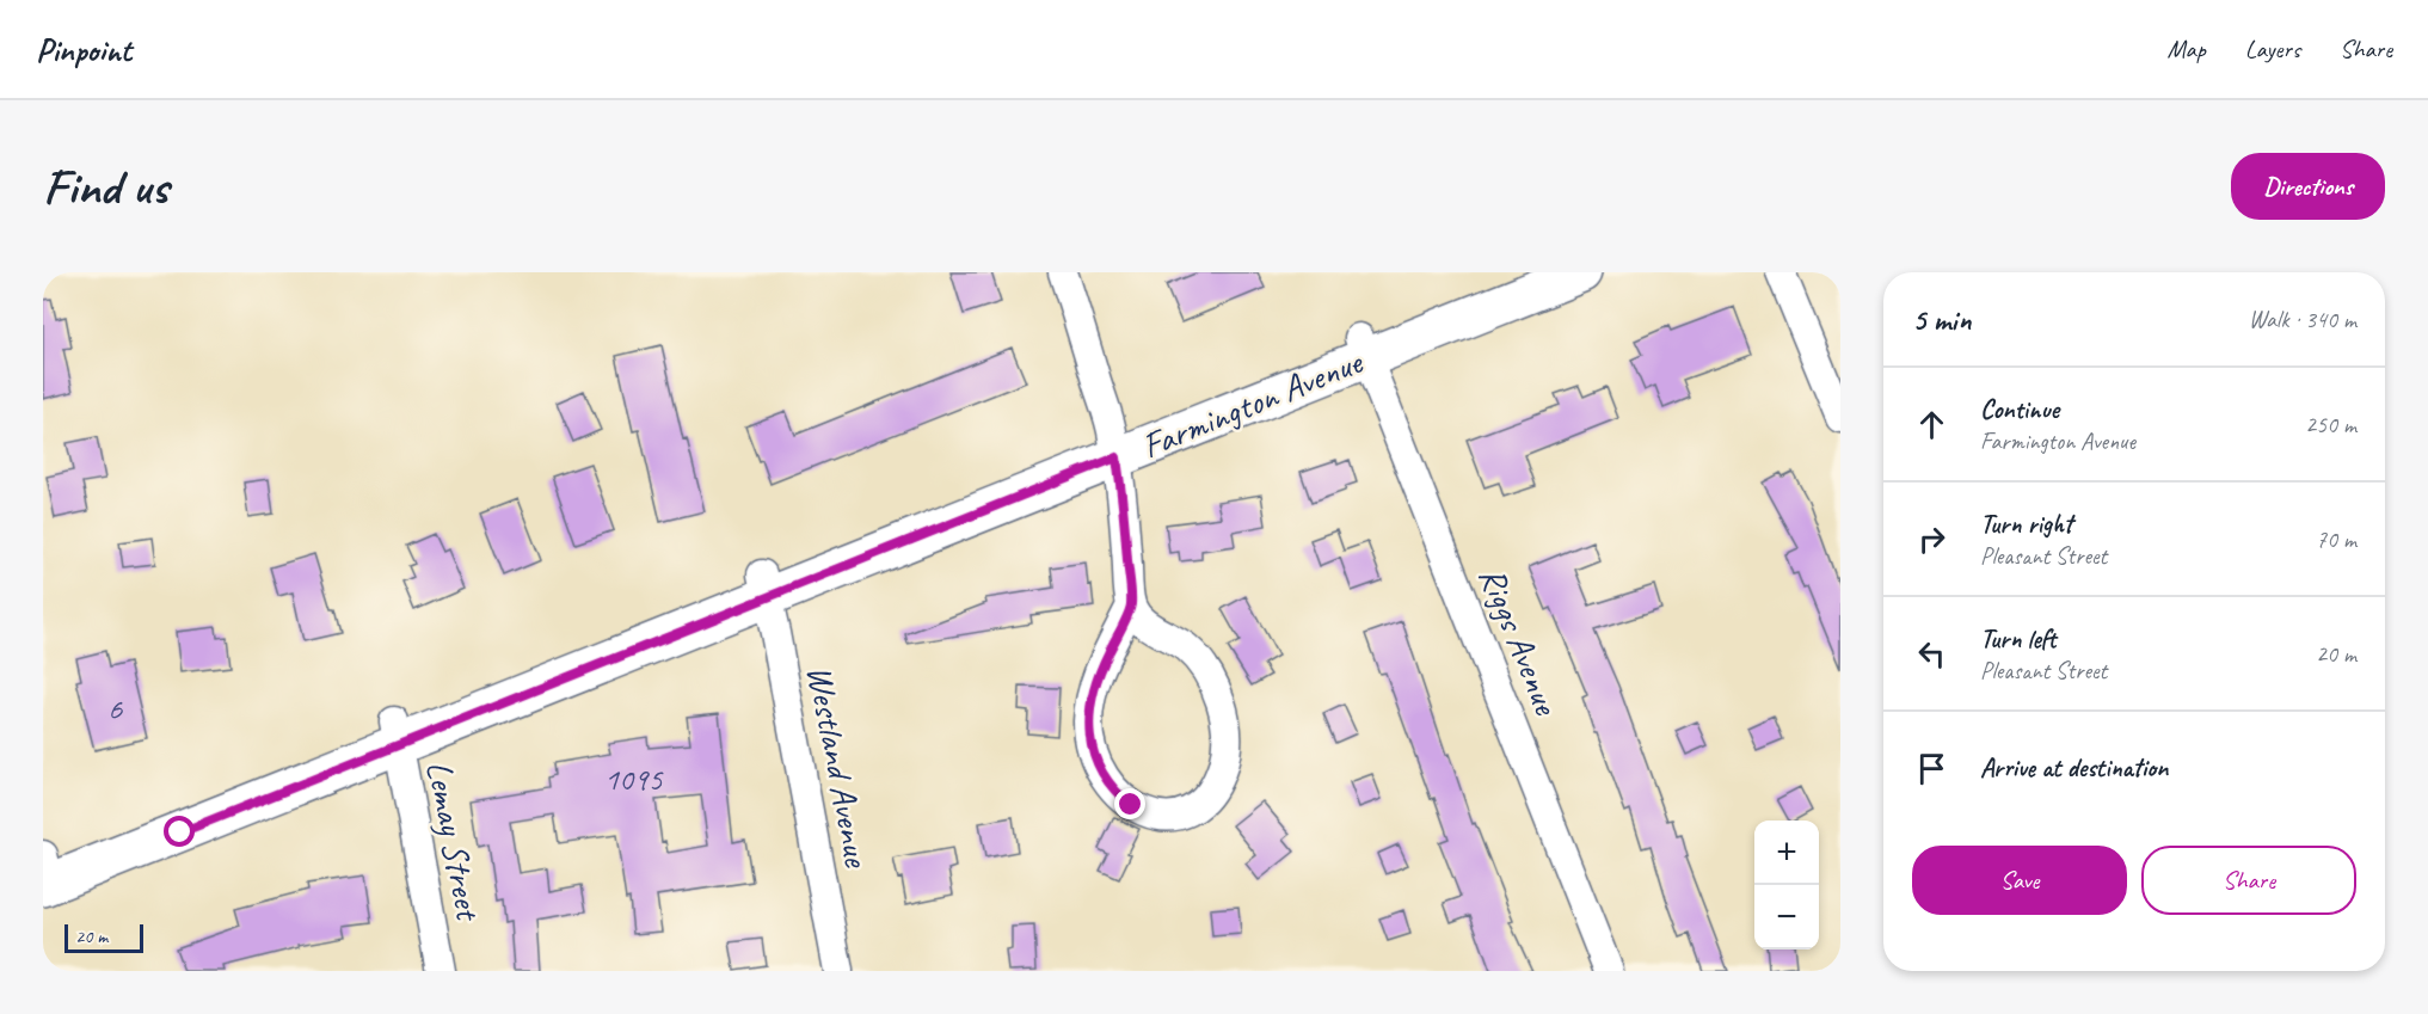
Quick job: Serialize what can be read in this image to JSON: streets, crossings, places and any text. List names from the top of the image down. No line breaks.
{"streets":{"main road":["Farmington Avenue"],"street":["Riggs Avenue","Westland Avenue","Lemay Street"]},"crossings":[["Farmington Avenue","Riggs Avenue"],["Farmington Avenue","Westland Avenue"],["Farmington Avenue","Lemay Street"]],"house_numbers":["6","1095"],"scale_bar":"20 m","page":{"header":"Pinpoint","nav":["Map","Layers","Share"],"buttons":["Directions",["Save","Share"]],"title":"Find us","heading":["5 min","Walk · 340 m"],"list":[["Continue","Farmington Avenue","250 m"],["Turn right","Pleasant Street","70 m"],["Turn left","Pleasant Street","20 m"],"Arrive at destination"],"map_buttons":["+","−"],"scale":"20 m"}}
